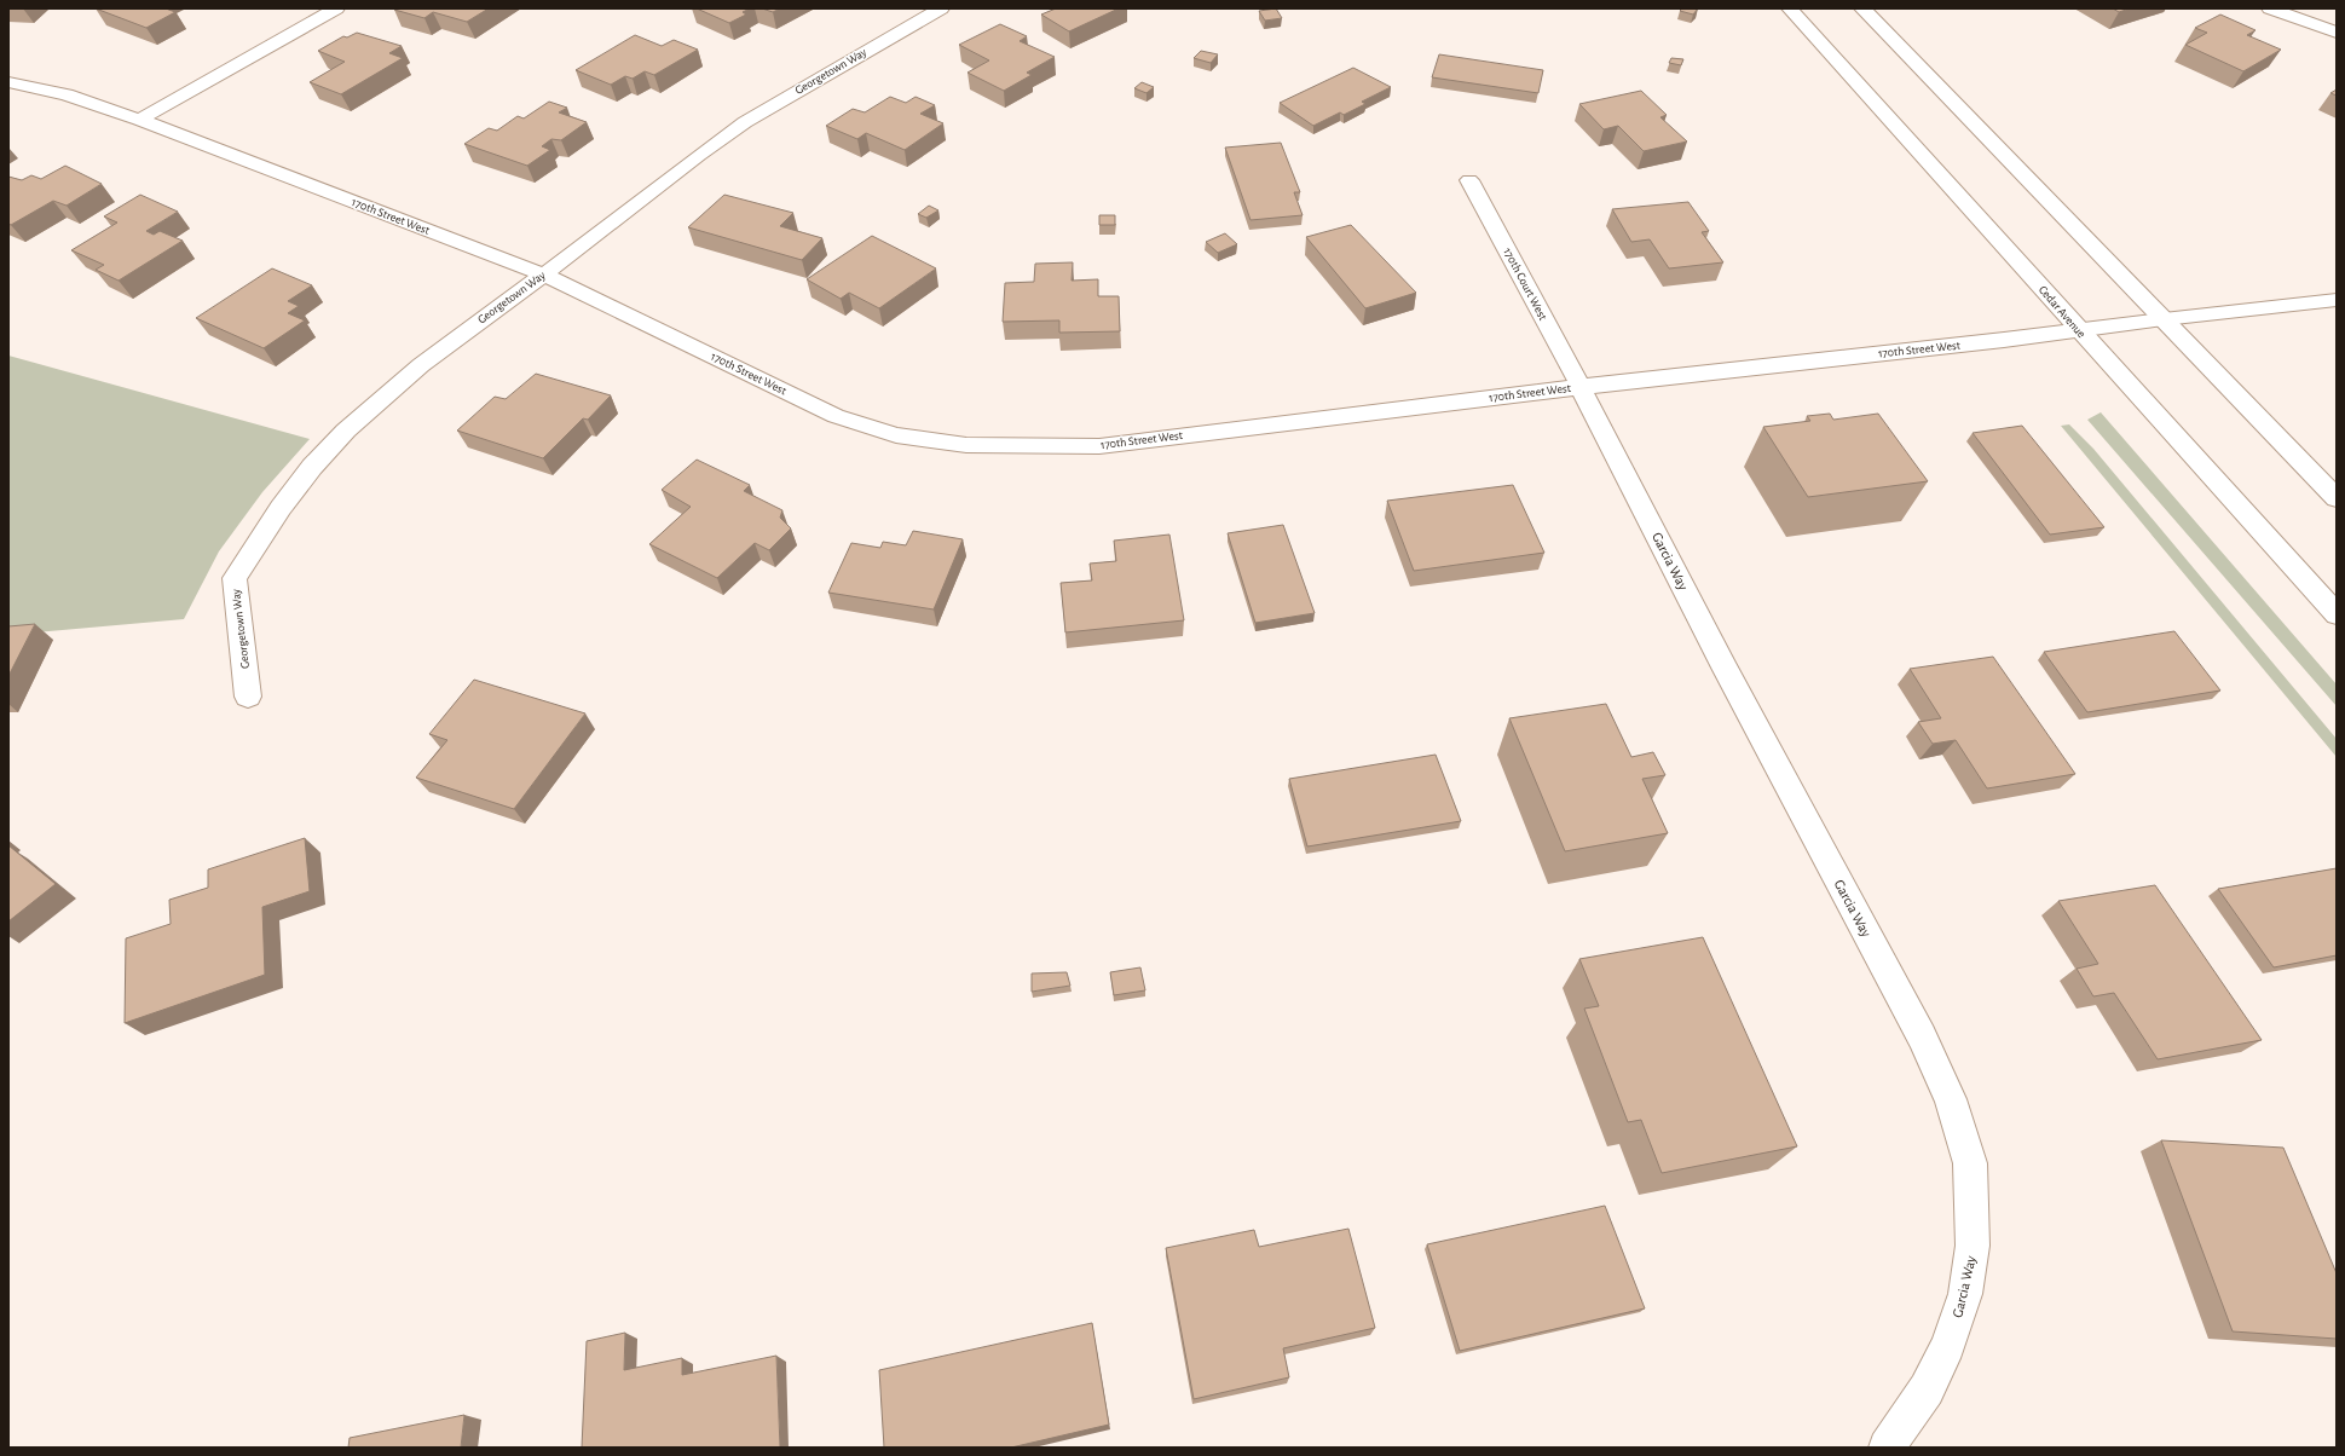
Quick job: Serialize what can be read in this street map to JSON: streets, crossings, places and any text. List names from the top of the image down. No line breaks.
{"streets":{"street":["Georgetown Way","170th Street West","170th Court West","Cedar Avenue","Garcia Way"]},"crossings":[["Georgetown Way","170th Street West"],["170th Street West","170th Court West"],["170th Street West","Cedar Avenue"],["170th Street West","Garcia Way"],["170th Court West","Garcia Way"]]}
